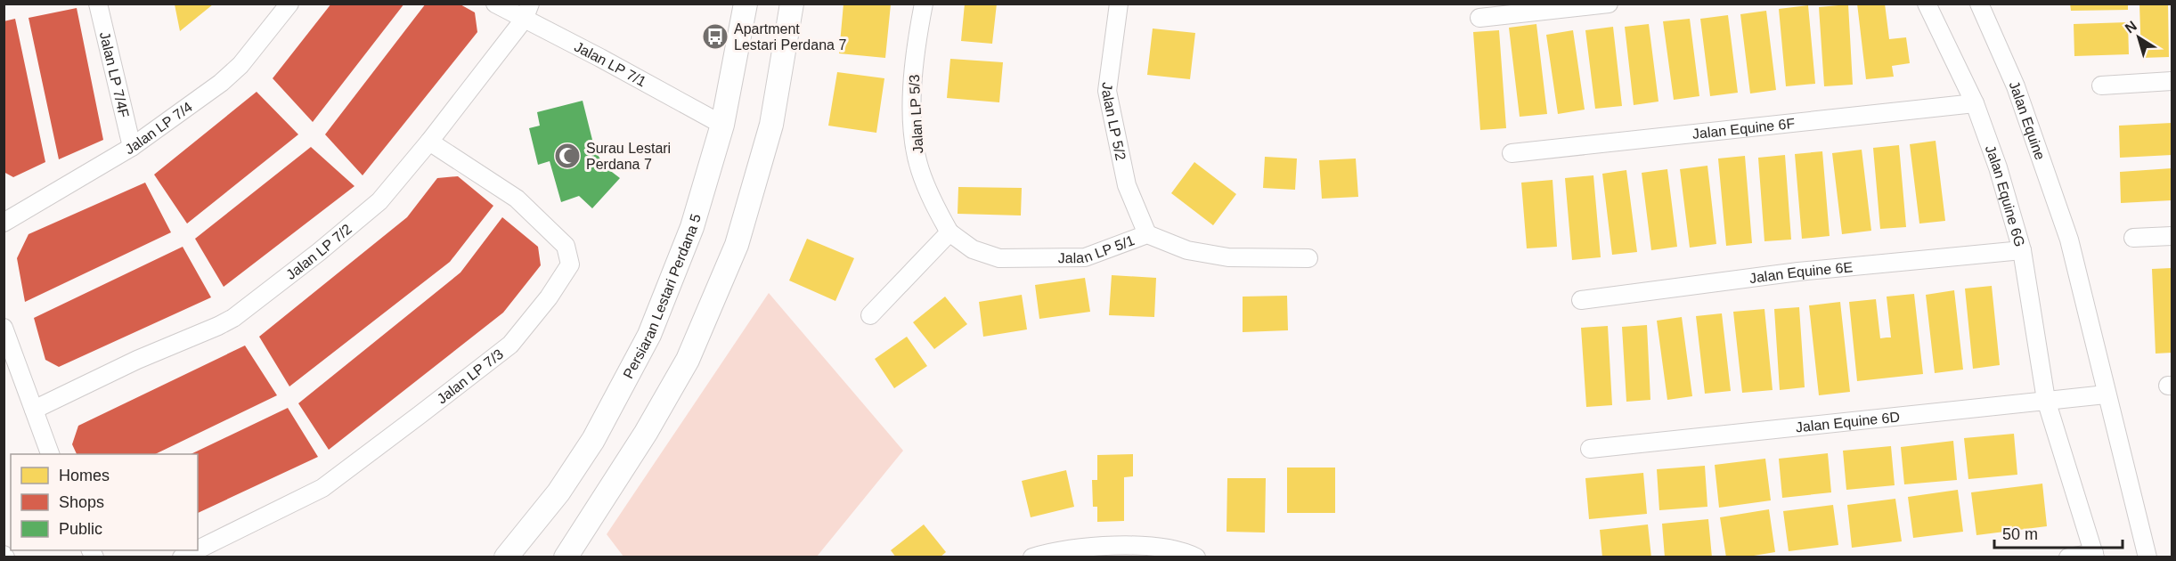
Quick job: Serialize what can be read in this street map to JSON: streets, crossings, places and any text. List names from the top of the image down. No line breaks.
{"streets":{"main road":["Persiaran Lestari Perdana 5"],"street":["Jalan LP 7/1","Jalan LP 7/4F","Jalan LP 5/3","Jalan LP 5/2","Jalan Equine","Jalan LP 7/4","Jalan Equine 6F","Jalan Equine 6G","Jalan LP 5/1","Jalan LP 7/2","Jalan Equine 6E","Jalan LP 7/3","Jalan Equine 6D"]},"crossings":[["Jalan LP 7/1","Jalan LP 7/2"],["Jalan LP 7/1","Persiaran Lestari Perdana 5"],["Jalan LP 7/4F","Jalan LP 7/4"],["Jalan LP 5/3","Jalan LP 5/1"],["Jalan LP 5/2","Jalan LP 5/1"],["Jalan Equine","Jalan Equine 6D"],["Jalan Equine 6F","Jalan Equine 6G"],["Jalan Equine 6G","Jalan Equine 6E"],["Jalan Equine 6G","Jalan Equine 6D"],["Jalan LP 7/2","Jalan LP 7/3"]],"places":{"bus stop":["Apartment Lestari Perdana 7"],"mosque":["Surau Lestari Perdana 7"]},"legend":["Homes","Shops","Public"],"scale_bar":"50 m","north":"top left"}
